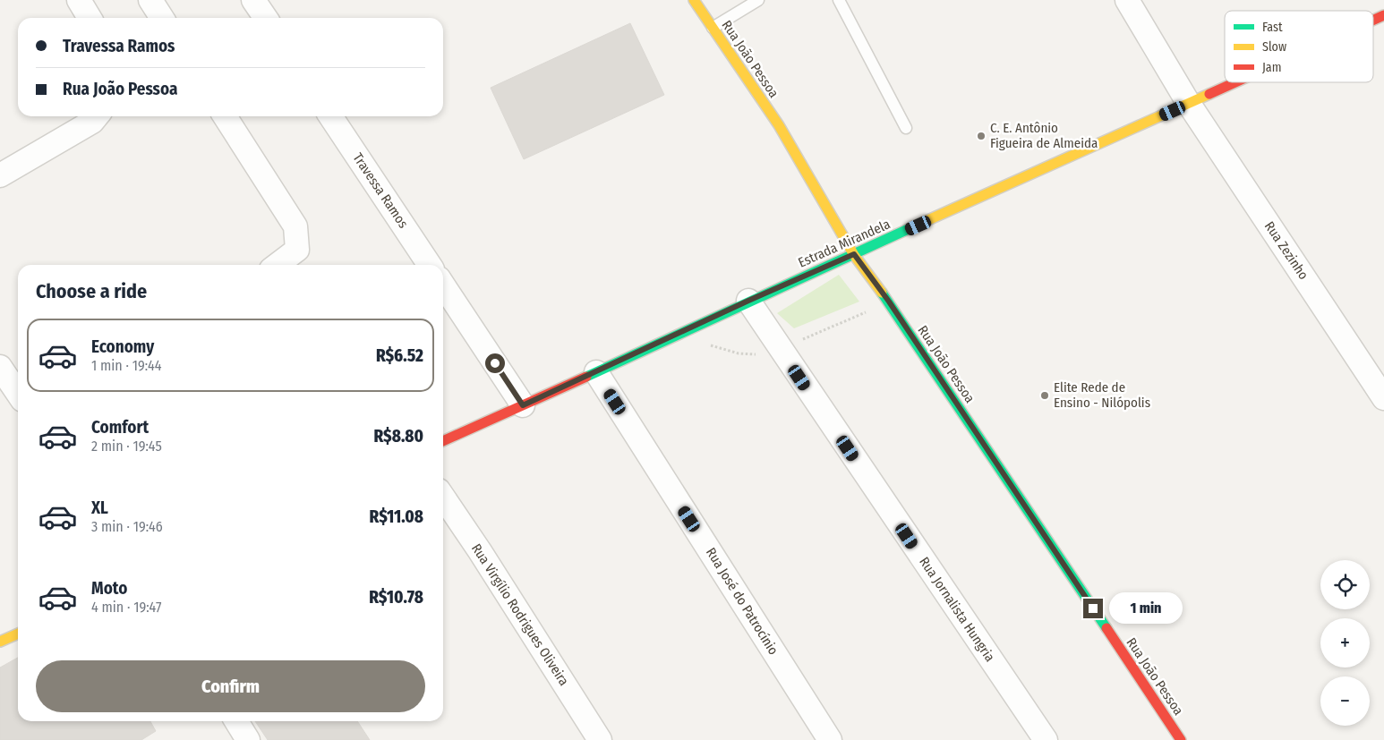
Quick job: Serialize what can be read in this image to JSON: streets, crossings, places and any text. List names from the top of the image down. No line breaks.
{"streets":{"main road":["Rua João Pessoa","Estrada Mirandela"],"street":["Travessa Ramos","Rua Zezinho","Rua José do Patrocínio","Rua Jornalista Hungria","Rua Virgílio Rodrigues Oliveira"]},"crossings":[["Rua João Pessoa","Estrada Mirandela"],["Estrada Mirandela","Rua Zezinho"],["Estrada Mirandela","Rua José do Patrocínio"],["Estrada Mirandela","Rua Jornalista Hungria"]],"places":["C. E. Antônio Figueira de Almeida","Elite Rede de Ensino - Nilópolis"],"legend":["Fast","Slow","Jam"],"page":{"banner":["Travessa Ramos","Rua João Pessoa"],"heading":"Choose a ride","list":[{"name":"Economy","note":"1 min · 19:44","value":"R$6.52"},{"name":"Comfort","note":"2 min · 19:45","value":"R$8.80"},{"name":"XL","note":"3 min · 19:46","value":"R$11.08"},{"name":"Moto","note":"4 min · 19:47","value":"R$10.78"}],"map_buttons":["+","−"],"bubble":"1 min","buttons":"Confirm"}}
